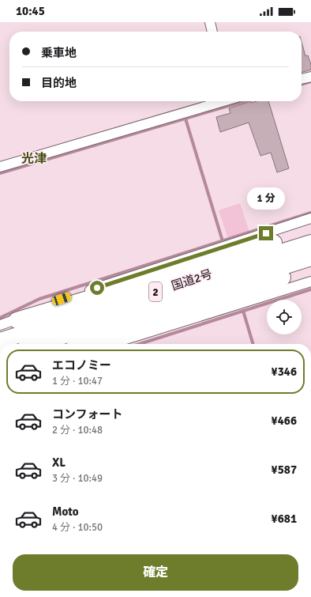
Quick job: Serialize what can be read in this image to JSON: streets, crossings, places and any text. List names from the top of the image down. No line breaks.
{"streets":{"highway":["国道2号","2"]},"districts":["光津"],"page":{"status":"10:45","banner":["乗車地","目的地"],"bubble":"1 分","list":[{"name":"エコノミー","note":"1 分 · 10:47","value":"¥346"},{"name":"コンフォート","note":"2 分 · 10:48","value":"¥466"},{"name":"XL","note":"3 分 · 10:49","value":"¥587"},{"name":"Moto","note":"4 分 · 10:50","value":"¥681"}],"buttons":"確定"}}
